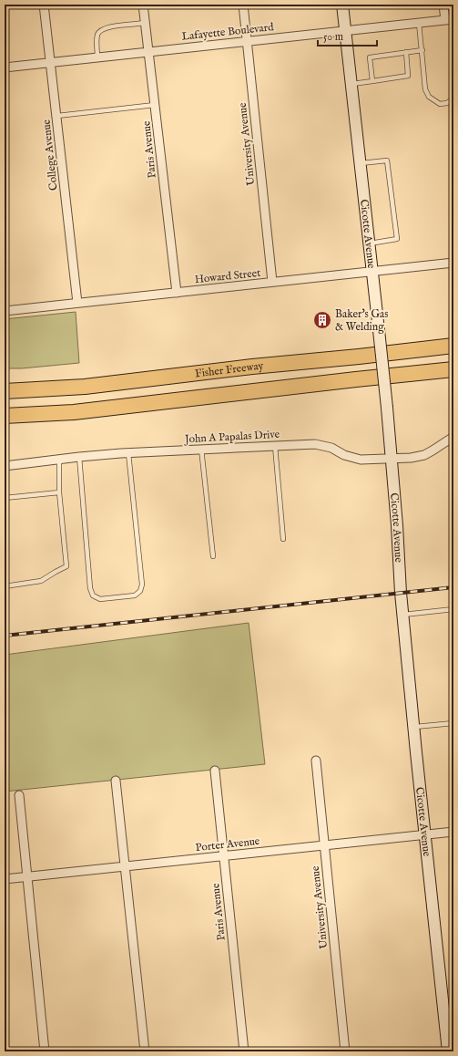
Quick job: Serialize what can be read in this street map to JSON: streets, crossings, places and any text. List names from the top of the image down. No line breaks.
{"streets":{"highway":["Fisher Freeway"],"street":["Lafayette Boulevard","University Avenue","Paris Avenue","College Avenue","Cicotte Avenue","Howard Street","John A Papalas Drive","Porter Avenue"]},"crossings":[["Lafayette Boulevard","University Avenue"],["Lafayette Boulevard","Paris Avenue"],["Lafayette Boulevard","College Avenue"],["Lafayette Boulevard","Cicotte Avenue"],["University Avenue","Howard Street"],["University Avenue","Porter Avenue"],["Paris Avenue","Howard Street"],["Paris Avenue","Porter Avenue"],["College Avenue","Howard Street"],["Cicotte Avenue","Howard Street"],["Cicotte Avenue","John A Papalas Drive"],["Cicotte Avenue","Porter Avenue"]],"places":{"building":["Baker's Gas & Welding"]},"scale_bar":"50 m"}
